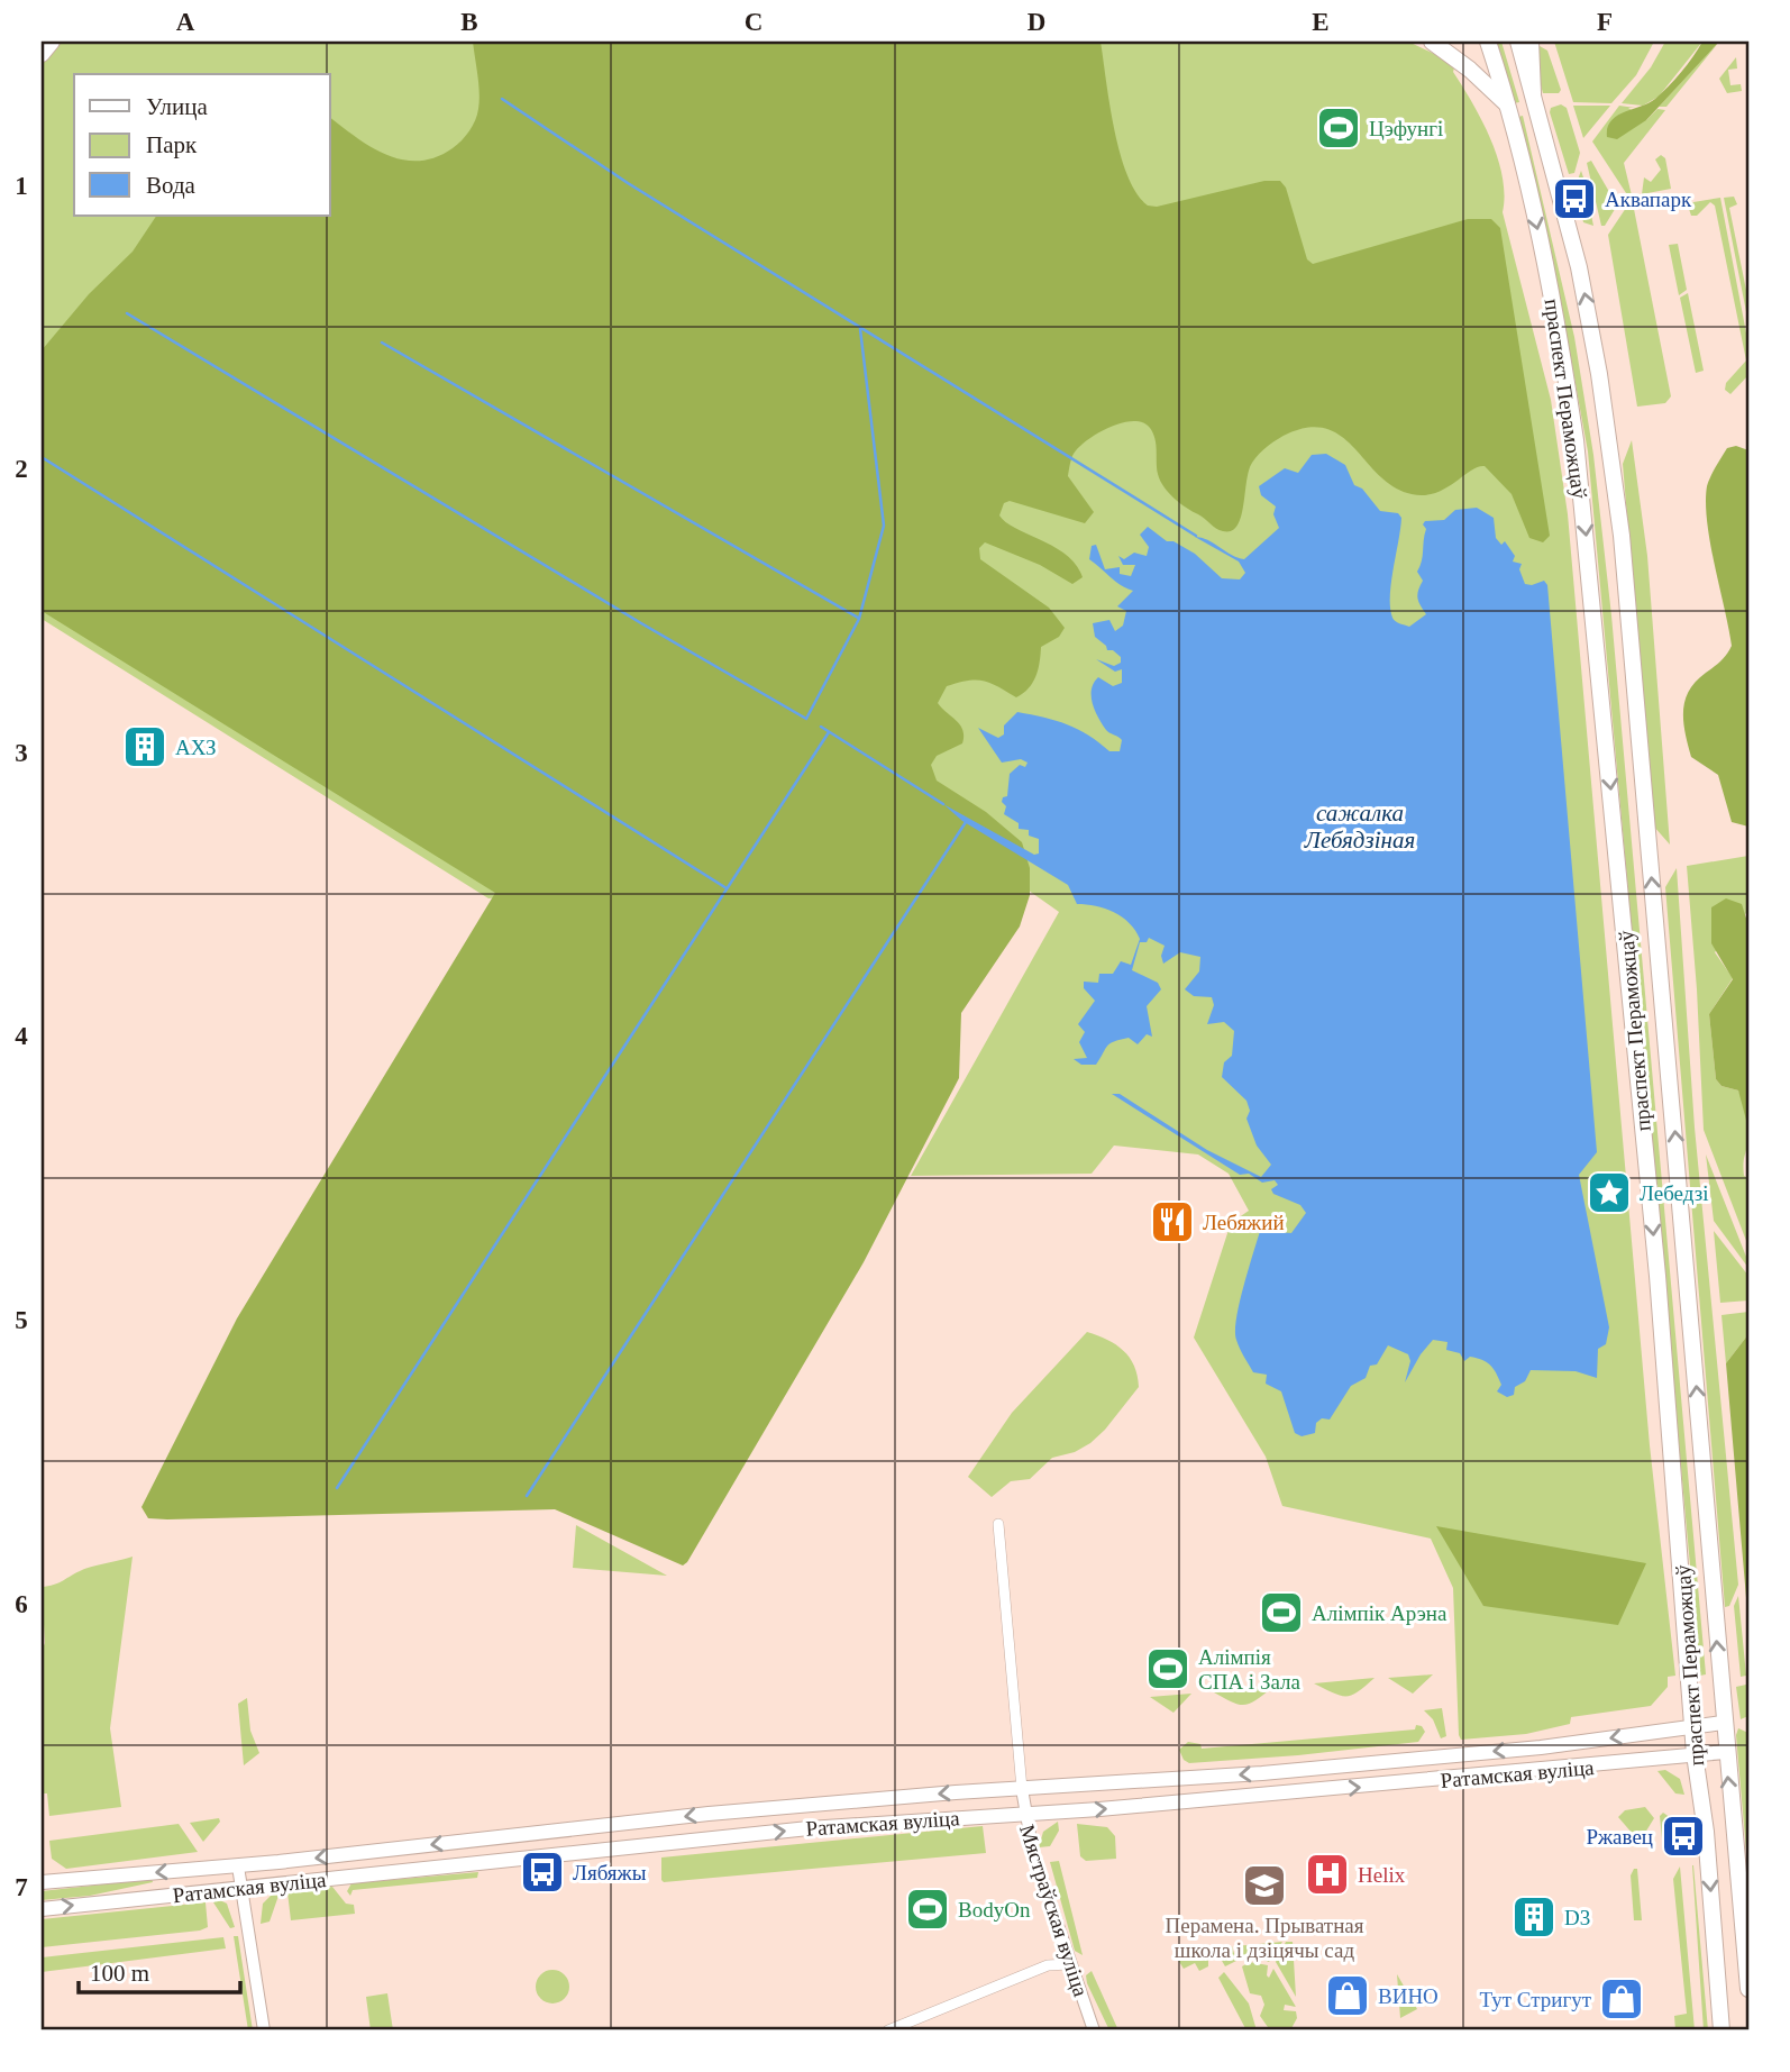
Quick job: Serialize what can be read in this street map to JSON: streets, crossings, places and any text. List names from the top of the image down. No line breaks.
{"streets":{"main road":["праспект Пераможцаў","Ратамская вуліца"],"street":["Мястраўская вуліца"]},"crossings":[["праспект Пераможцаў","Ратамская вуліца"],["Ратамская вуліца","Мястраўская вуліца"]],"water":["сажалка Лебядзіная"],"places":{"sports":["Цэфунгі","Алімпік Арэна","Алімпія СПА і Зала","BodyOn"],"bus stop":["Аквапарк","Ржавец","Лябяжы"],"building":["АХЗ","D3"],"place":["Лебедзі"],"restaurant":["Лебяжий"],"hospital":["Helix"],"school or university":["Перамена. Прыватная школа і дзіцячы сад"],"shop":["ВИНО","Тут Стригут"]},"legend":["Улица","Парк","Вода"],"scale_bar":"100 m","grid":{"columns":["A","B","C","D","E","F"],"rows":["1","2","3","4","5","6","7"]}}
